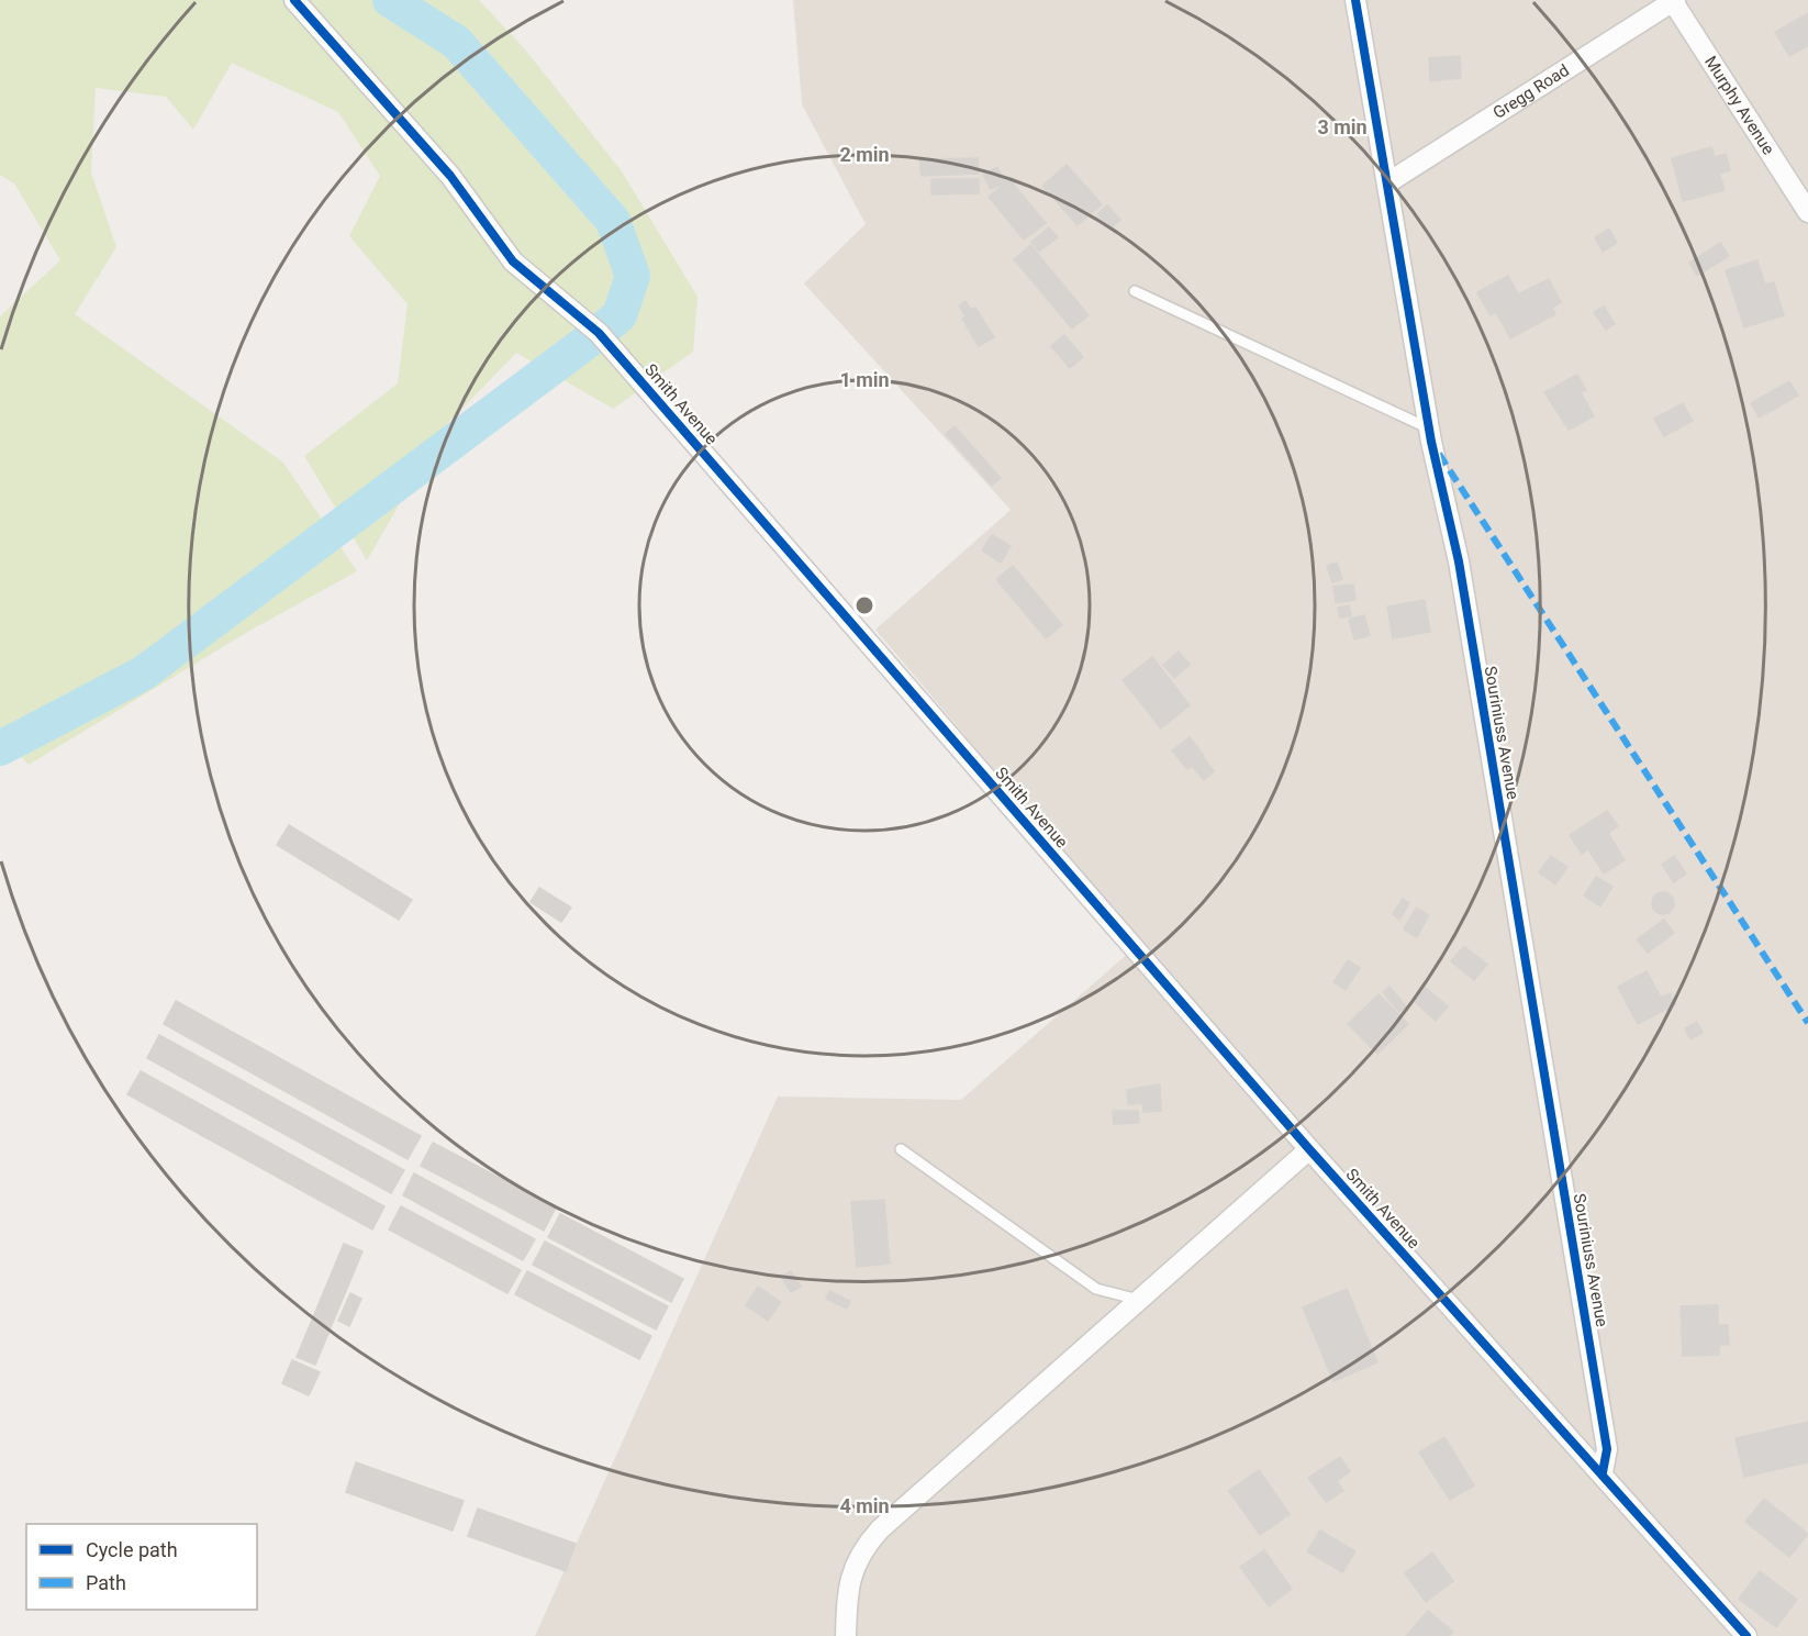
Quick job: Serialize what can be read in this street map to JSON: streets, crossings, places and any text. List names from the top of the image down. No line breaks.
{"streets":{"street":["Gregg Road","Murphy Avenue","Smith Avenue","Souriniuss Avenue"]},"crossings":[["Gregg Road","Murphy Avenue"],["Gregg Road","Souriniuss Avenue"],["Smith Avenue","Souriniuss Avenue"]],"legend":["Cycle path","Path"],"rings":["3 min","2 min","1 min","4 min"]}
